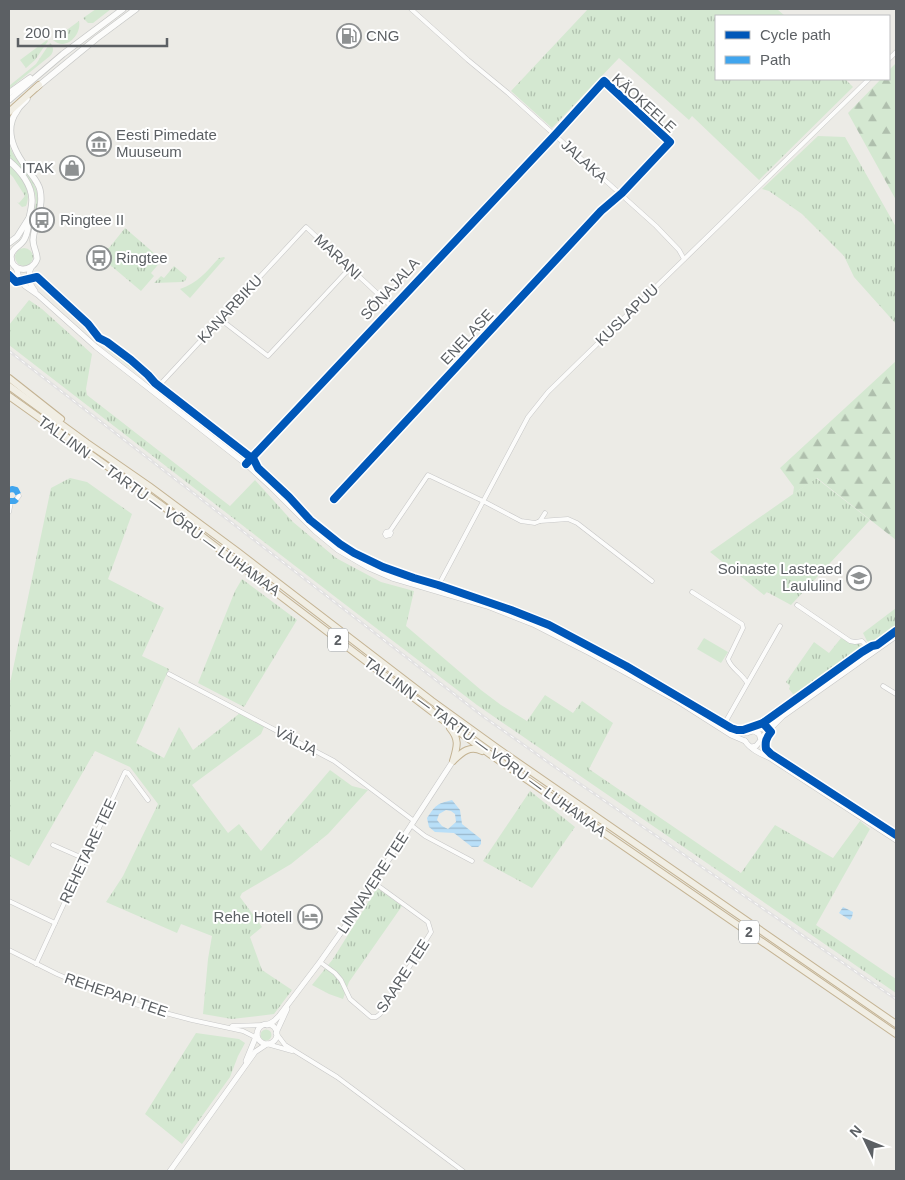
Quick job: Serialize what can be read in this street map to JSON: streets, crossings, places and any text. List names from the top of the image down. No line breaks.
{"streets":{"highway":["TALLINN — TARTU — VÕRU — LUHAMAA","2"],"street":["KÄOKEELE","JALAKA","MARANI","SÕNAJALA","KANARBIKU","KUSLAPUU","ENELASE","VÄLJA","REHETARE TEE","LINNAVERE TEE","SAARE TEE","REHEPAPI TEE"]},"crossings":[["KÄOKEELE","JALAKA"],["KÄOKEELE","SÕNAJALA"],["KÄOKEELE","ENELASE"],["JALAKA","SÕNAJALA"],["JALAKA","KUSLAPUU"],["JALAKA","ENELASE"],["MARANI","SÕNAJALA"],["MARANI","KANARBIKU"],["VÄLJA","LINNAVERE TEE"],["REHETARE TEE","REHEPAPI TEE"],["LINNAVERE TEE","SAARE TEE"],["LINNAVERE TEE","REHEPAPI TEE"]],"places":{"fuel station":["CNG"],"museum":["Eesti Pimedate Muuseum"],"shop":["ITAK"],"bus stop":["Ringtee II","Ringtee"],"school or university":["Soinaste Lasteaed Laululind"],"hotel":["Rehe Hotell"]},"legend":["Cycle path","Path"],"scale_bar":"200 m","north":"top left"}
